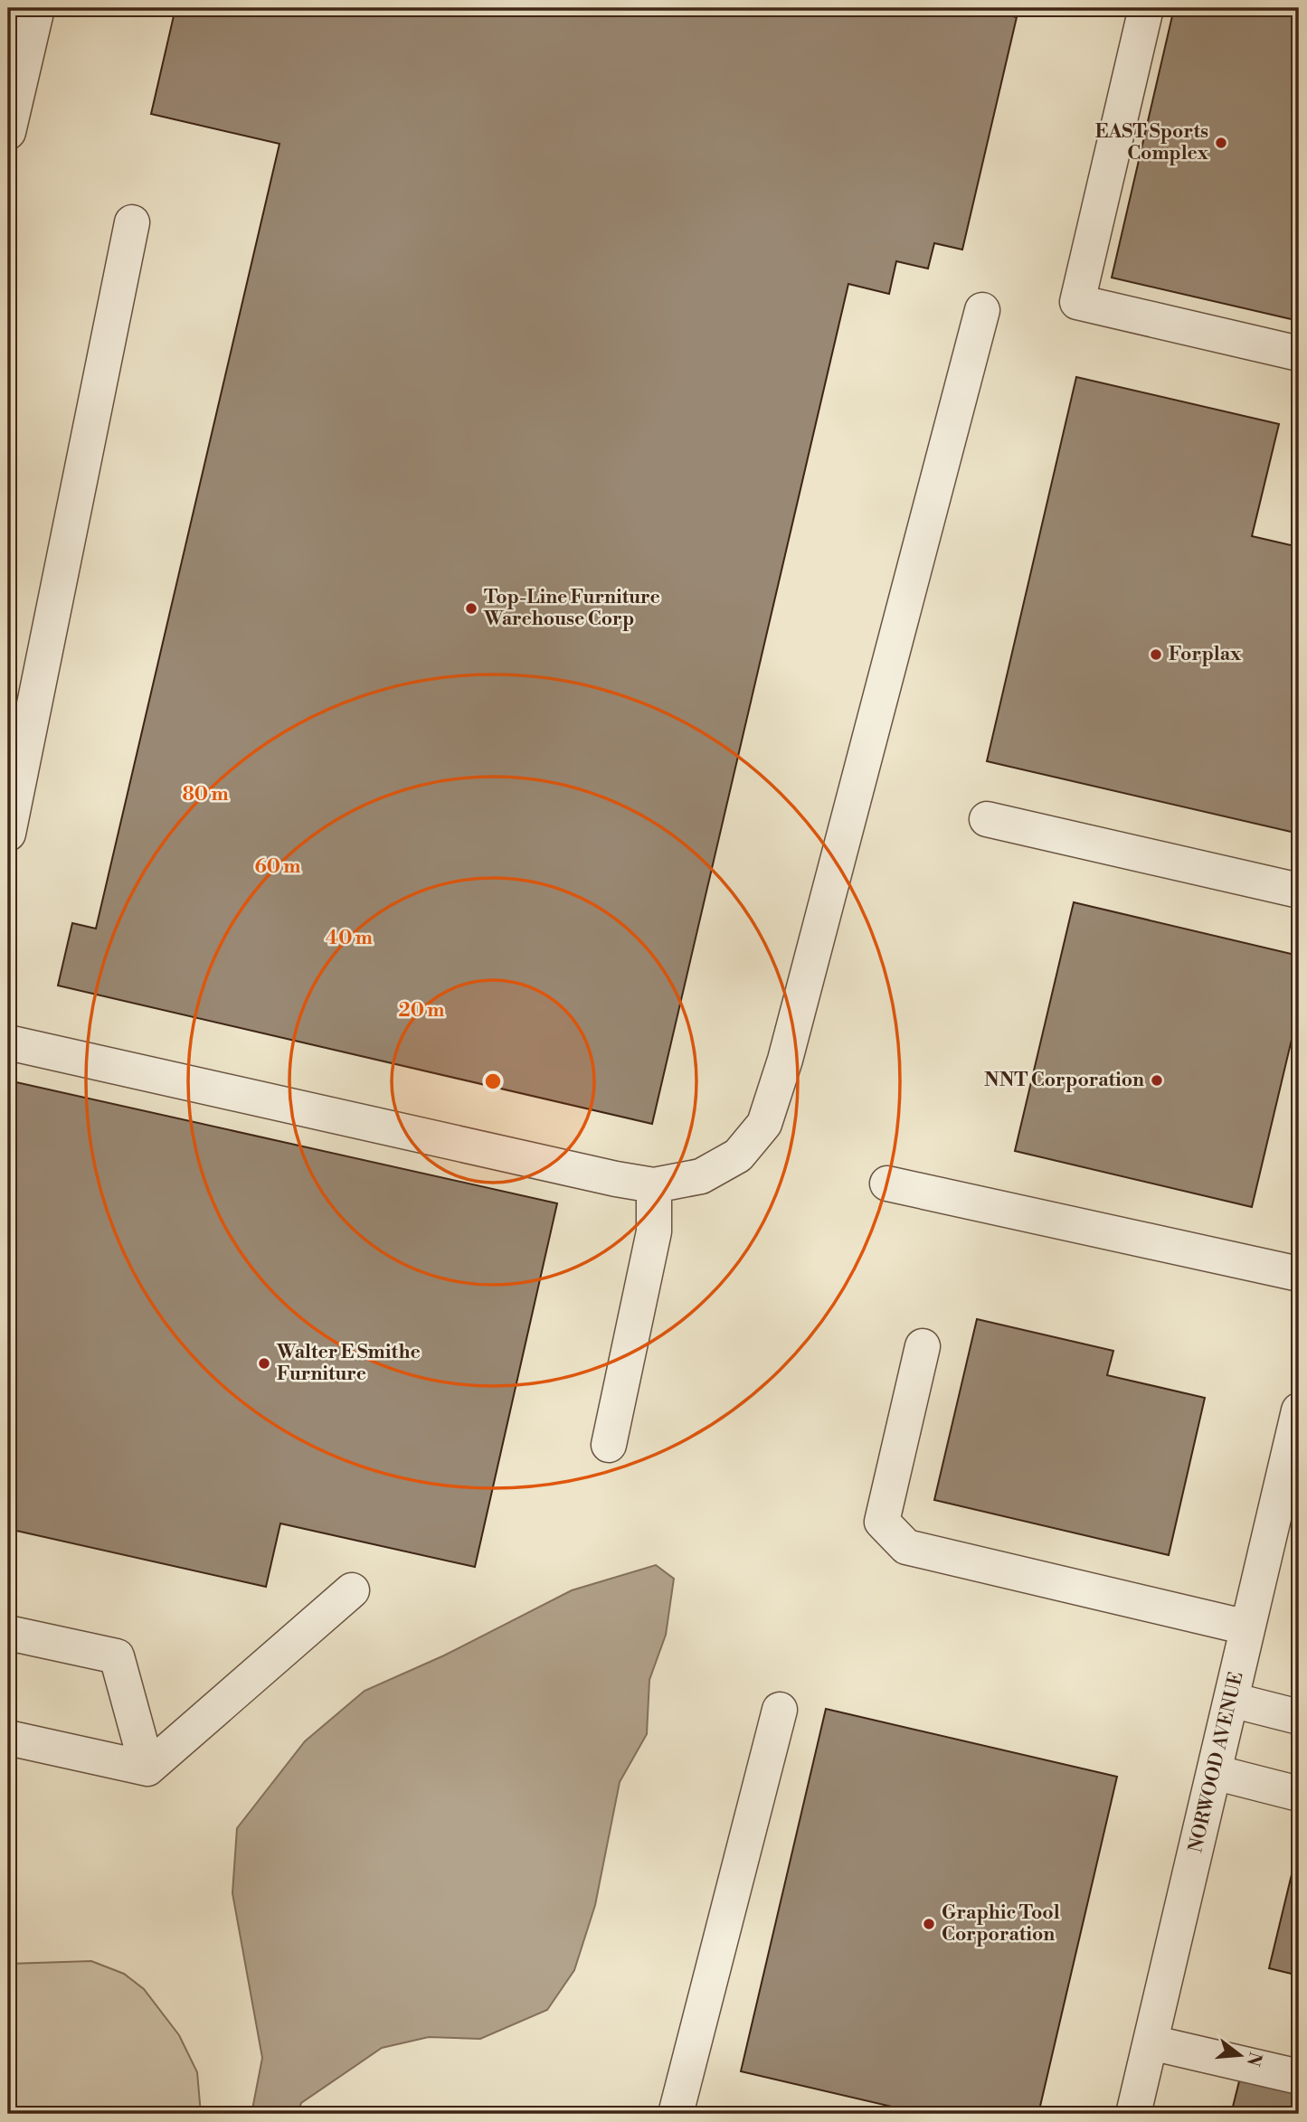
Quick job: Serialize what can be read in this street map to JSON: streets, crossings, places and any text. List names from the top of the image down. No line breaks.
{"streets":{"street":["NORWOOD AVENUE"]},"places":["EAST Sports Complex","Top-Line Furniture Warehouse Corp","Forplax","NNT Corporation","Walter E Smithe Furniture","Graphic Tool Corporation"],"north":"right","rings":["80 m","60 m","40 m","20 m"]}
